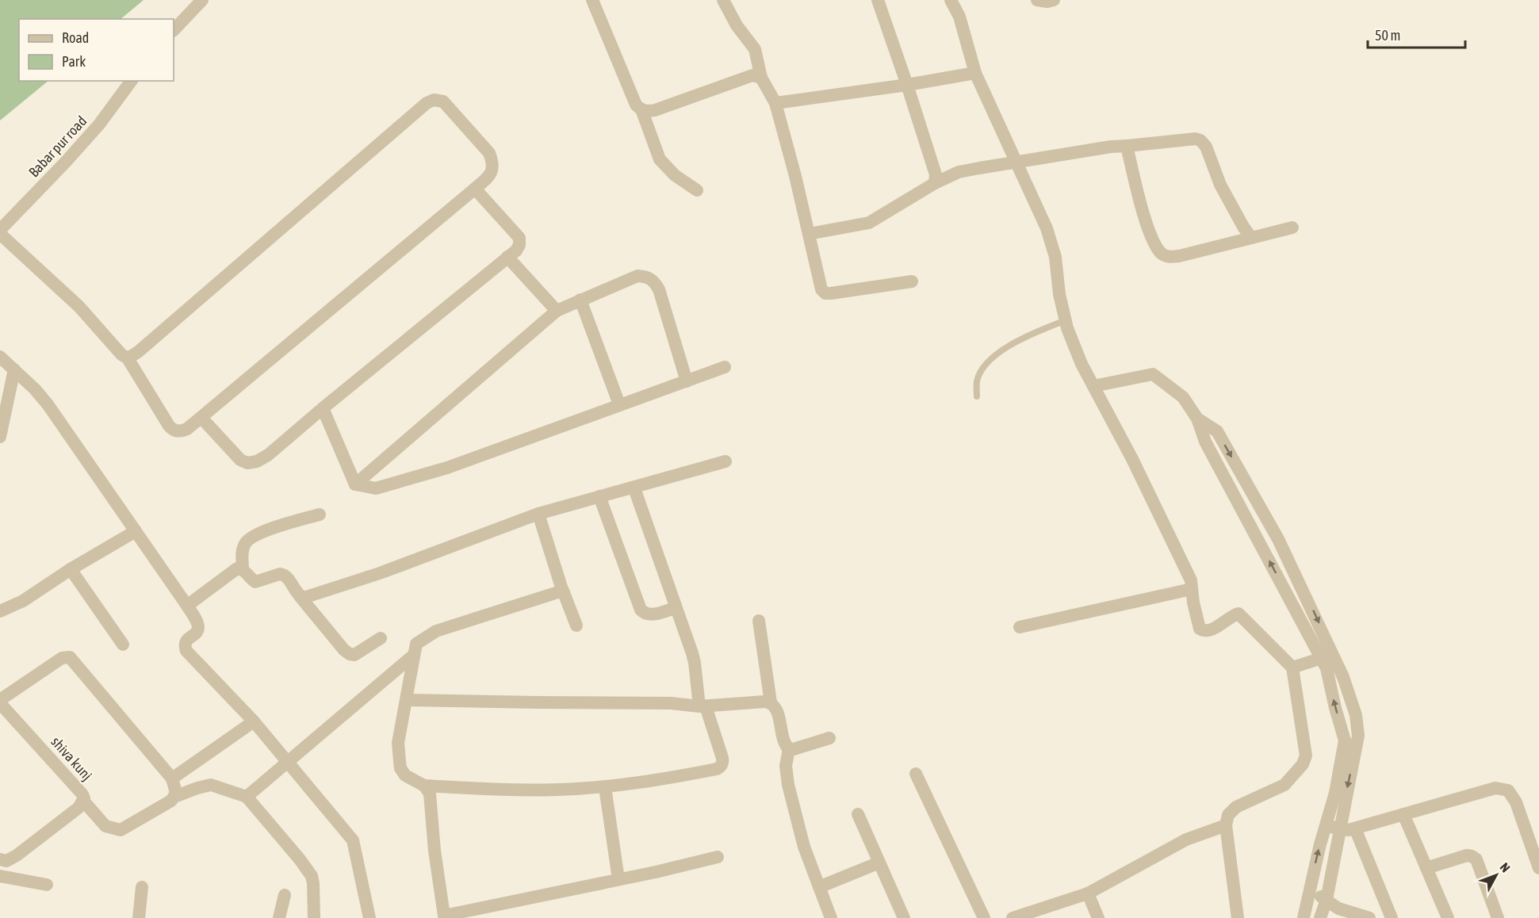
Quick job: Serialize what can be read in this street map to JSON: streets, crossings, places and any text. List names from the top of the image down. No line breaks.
{"streets":{"street":["Babar pur road","shiva kunj"]},"legend":["Road","Park"],"scale_bar":"50 m","north":"top right"}
